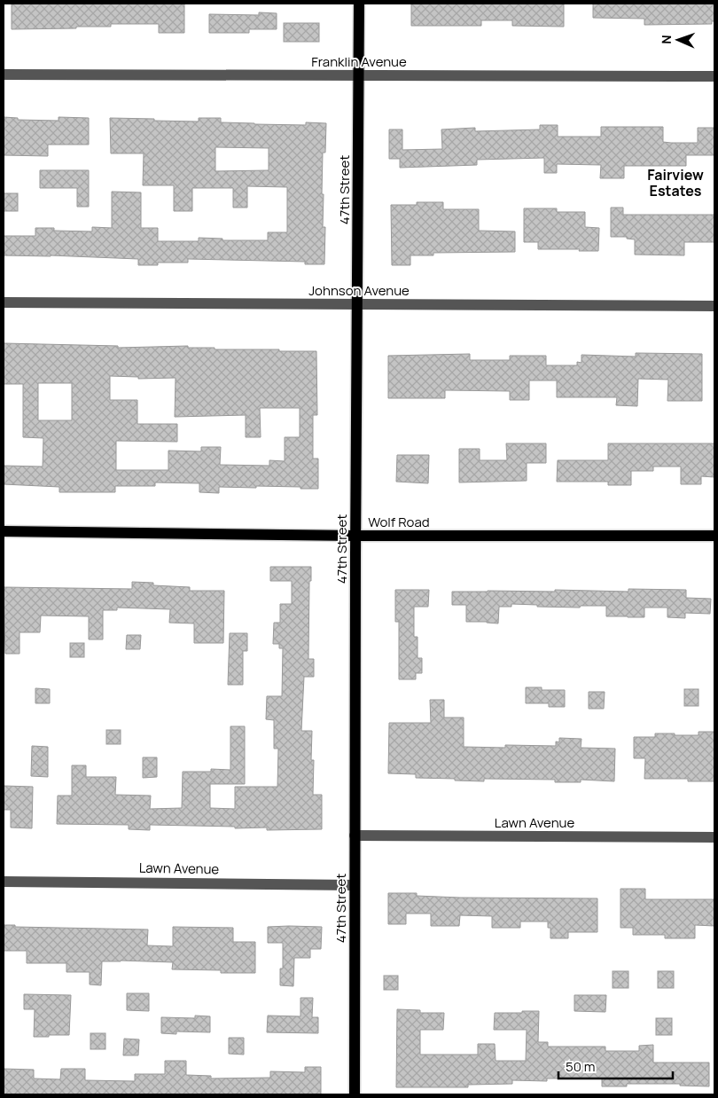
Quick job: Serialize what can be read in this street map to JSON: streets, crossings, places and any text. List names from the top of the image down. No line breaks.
{"streets":{"main road":["47th Street","Wolf Road"],"street":["Franklin Avenue","Johnson Avenue","Lawn Avenue"]},"crossings":[["Franklin Avenue","47th Street"],["47th Street","Johnson Avenue"],["47th Street","Wolf Road"],["47th Street","Lawn Avenue"]],"districts":["Fairview Estates"],"scale_bar":"50 m","north":"left"}
